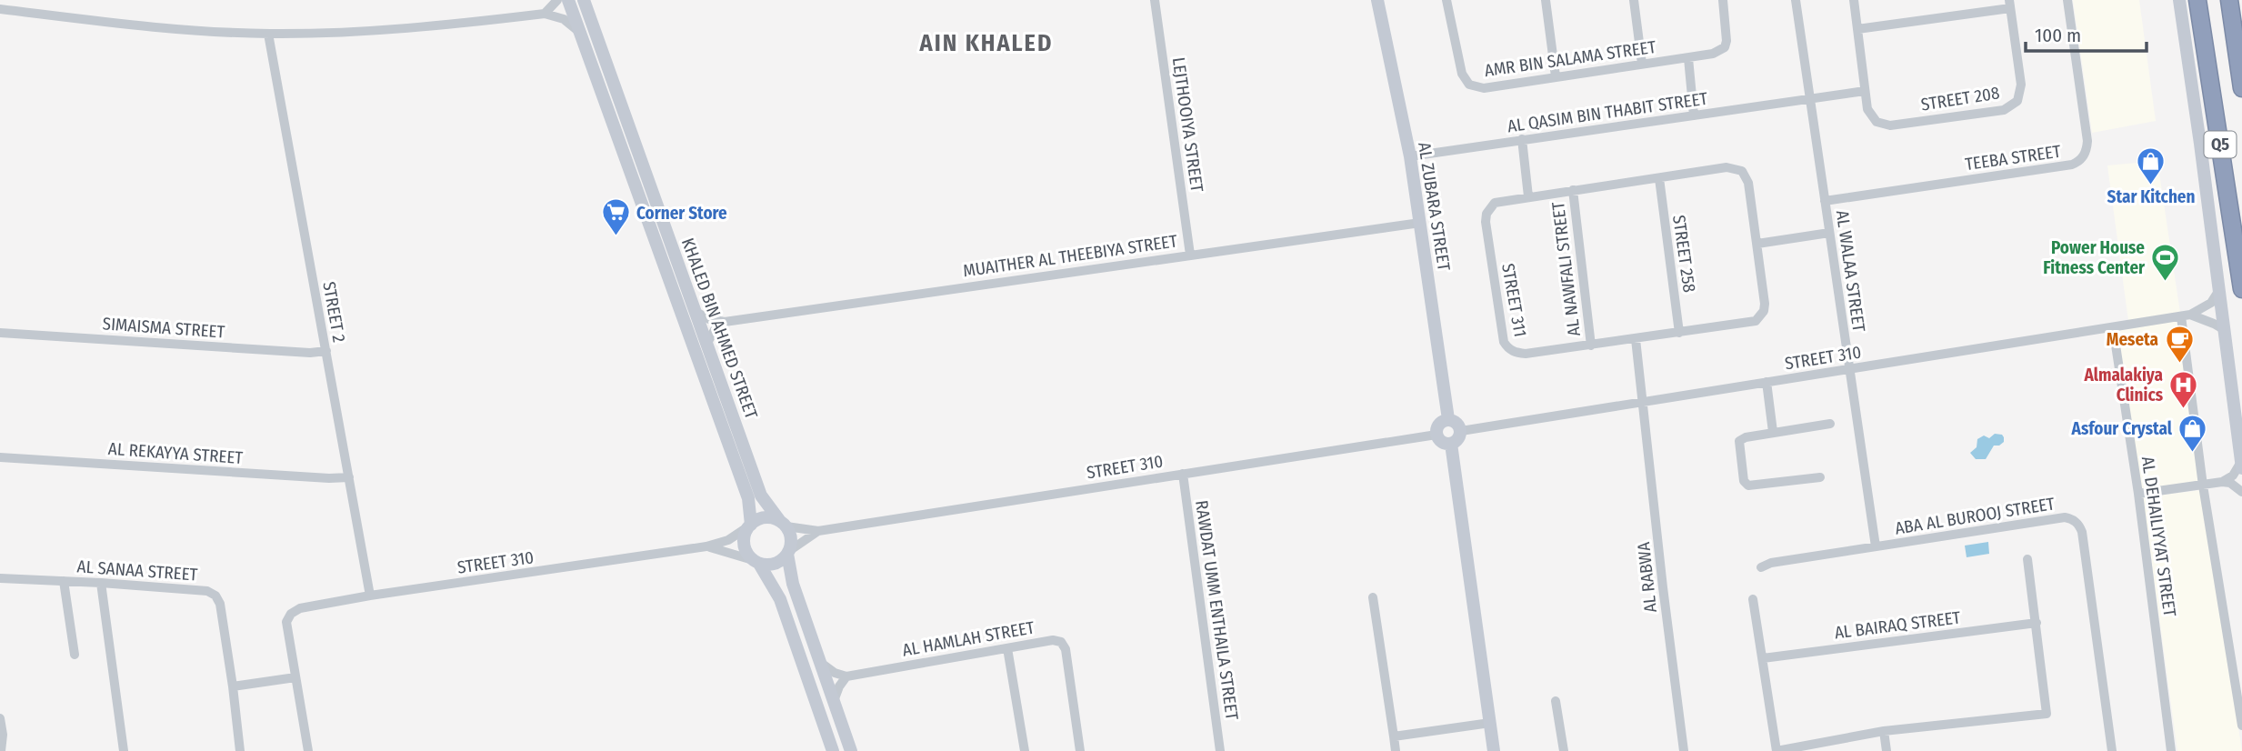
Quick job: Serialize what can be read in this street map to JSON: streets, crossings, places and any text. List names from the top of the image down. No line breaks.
{"streets":{"highway":["Q5"],"main road":["AL ZUBARA STREET","KHALED BIN AHMED STREET"],"street":["AMR BIN SALAMA STREET","STREET 208","AL QASIM BIN THABIT STREET","LEJTHOOIYA STREET","TEEBA STREET","STREET 258","MUAITHER AL THEEBIYA STREET","AL NAWFALI STREET","AL WALAA STREET","STREET 311","STREET 2","SIMAISMA STREET","STREET 310","AL REKAYYA STREET","ABA AL BUROOJ STREET","AL DEHAILIYYAT STREET","AL SANAA STREET","AL RABWA","RAWDAT UMM ENTHAILA STREET","AL BAIRAQ STREET","AL HAMLAH STREET"]},"crossings":[["AL QASIM BIN THABIT STREET","AL ZUBARA STREET"],["AL QASIM BIN THABIT STREET","AL WALAA STREET"],["LEJTHOOIYA STREET","MUAITHER AL THEEBIYA STREET"],["TEEBA STREET","AL WALAA STREET"],["AL ZUBARA STREET","MUAITHER AL THEEBIYA STREET"],["AL ZUBARA STREET","STREET 310"],["STREET 258","STREET 311"],["MUAITHER AL THEEBIYA STREET","KHALED BIN AHMED STREET"],["AL NAWFALI STREET","STREET 311"],["AL WALAA STREET","STREET 310"],["AL WALAA STREET","ABA AL BUROOJ STREET"],["STREET 2","SIMAISMA STREET"],["STREET 2","STREET 310"],["STREET 2","AL REKAYYA STREET"],["KHALED BIN AHMED STREET","STREET 310"],["STREET 310","AL DEHAILIYYAT STREET"],["STREET 310","AL RABWA"],["STREET 310","RAWDAT UMM ENTHAILA STREET"]],"districts":["AIN KHALED"],"places":{"shop":["Star Kitchen","Asfour Crystal"],"supermarket":["Corner Store"],"sports":["Power House Fitness Center"],"cafe":["Meseta"],"hospital":["Almalakiya Clinics"]},"scale_bar":"100 m"}
